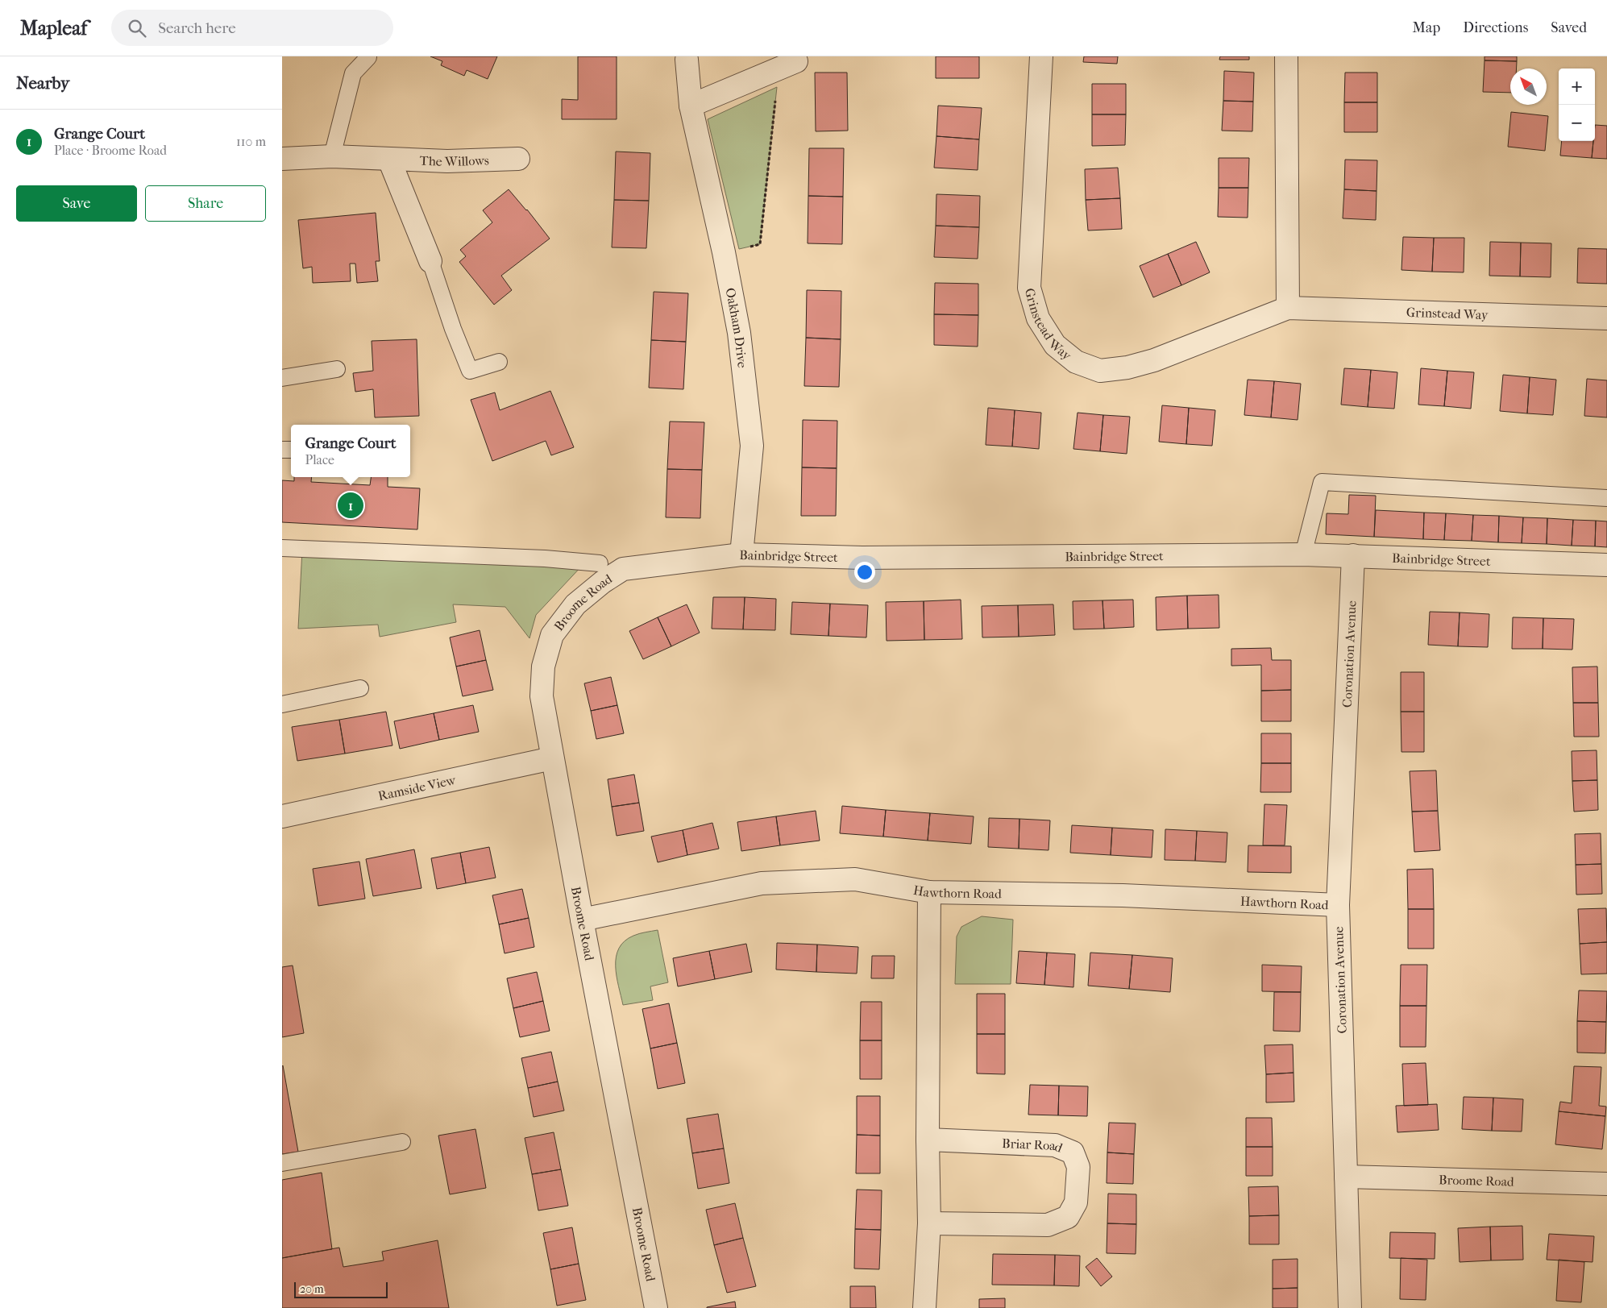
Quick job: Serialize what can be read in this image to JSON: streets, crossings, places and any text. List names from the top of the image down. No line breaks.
{"streets":{"street":["The Willows","Grinstead Way","Oakham Drive","Bainbridge Street","Broome Road","Coronation Avenue","Ramside View","Hawthorn Road","Briar Road"]},"crossings":[["Oakham Drive","Bainbridge Street"],["Bainbridge Street","Broome Road"],["Bainbridge Street","Coronation Avenue"],["Broome Road","Coronation Avenue"],["Broome Road","Ramside View"],["Broome Road","Hawthorn Road"],["Coronation Avenue","Hawthorn Road"]],"scale_bar":"20 m","north":"top left","page":{"header":"Mapleaf","search":"Search here","nav":["Map","Directions","Saved"],"heading":"Nearby","map_buttons":["+","−"],"list":[{"mark":"1","name":"Grange Court","note":"Place · Broome Road","value":"110 m"}],"buttons":["Save","Share"],"popup":["Grange Court","Place"],"pins":"1","scale":"20 m"}}
